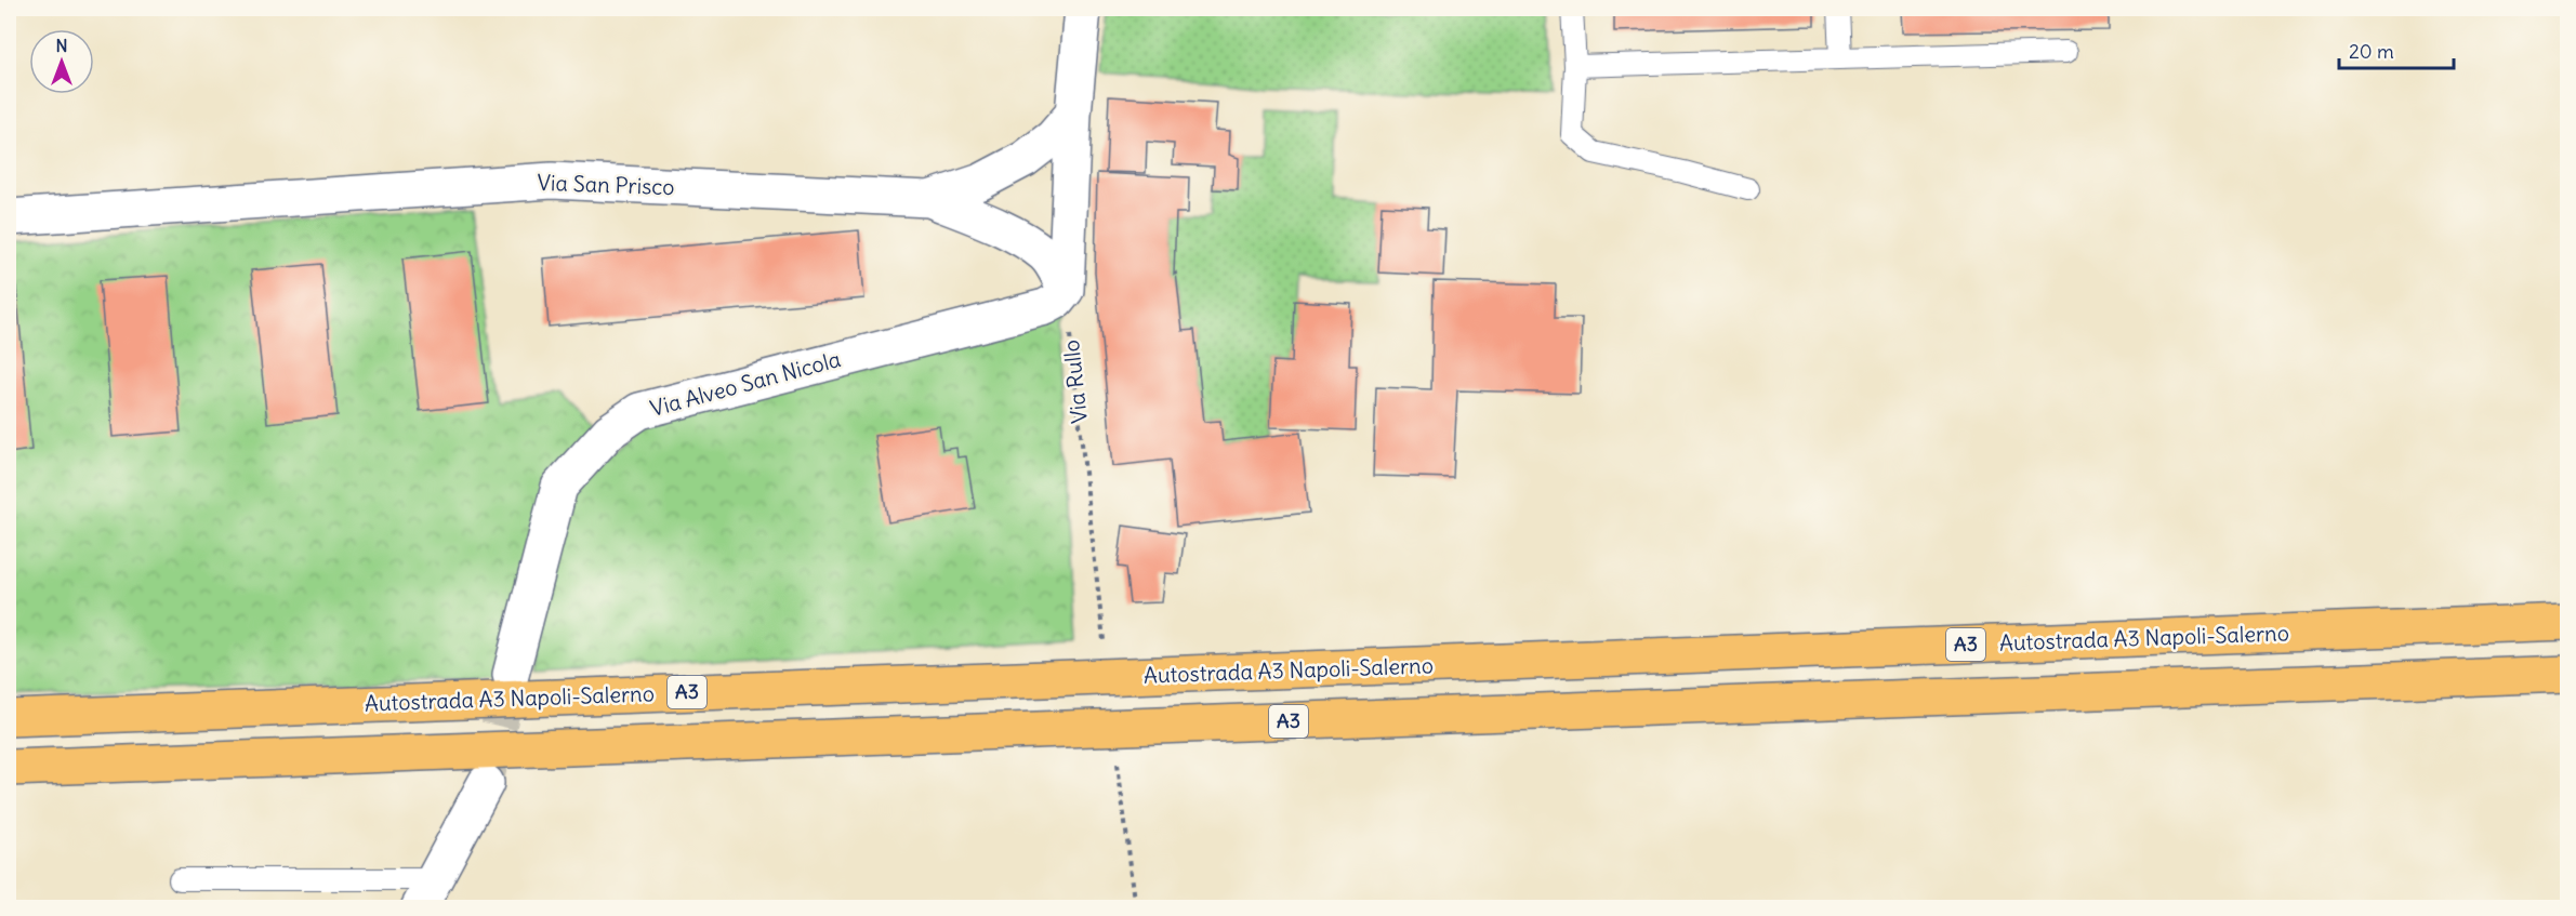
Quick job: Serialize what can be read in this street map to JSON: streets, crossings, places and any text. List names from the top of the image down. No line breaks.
{"streets":{"highway":["Autostrada A3 Napoli-Salerno","A3"],"street":["Via San Prisco","Via Alveo San Nicola"],"path":["Via Rullo"]},"crossings":[["Via Rullo","Via Alveo San Nicola"]],"scale_bar":"20 m","north":"top"}
